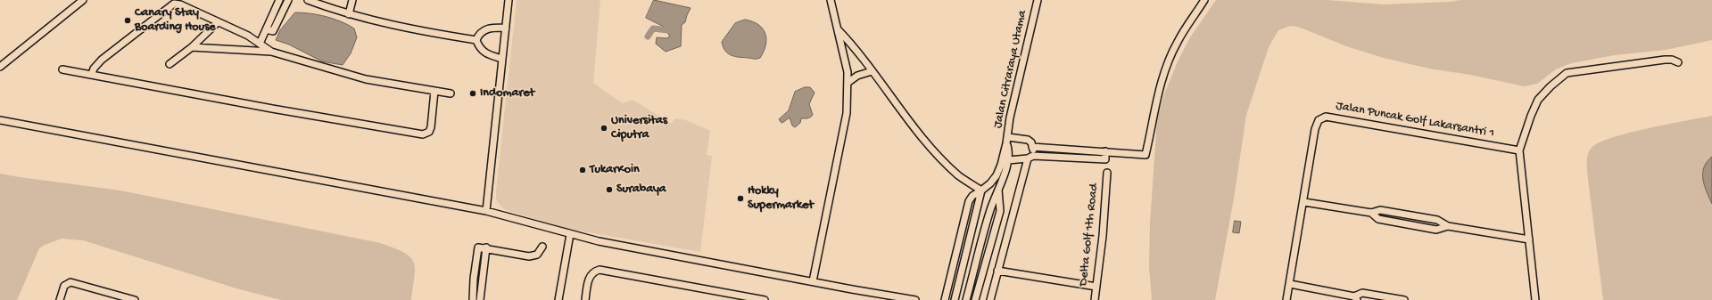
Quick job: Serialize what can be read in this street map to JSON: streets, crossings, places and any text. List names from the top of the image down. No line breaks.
{"streets":{"street":["Jalan Citraraya Utama","Jalan Puncak Golf Lakarsantri 1","Delta Golf 1th Road"]},"places":["Canary Stay Boarding House","Indomaret","Universitas Ciputra","TukarKoin","Surabaya","Hokky Supermarket"]}
